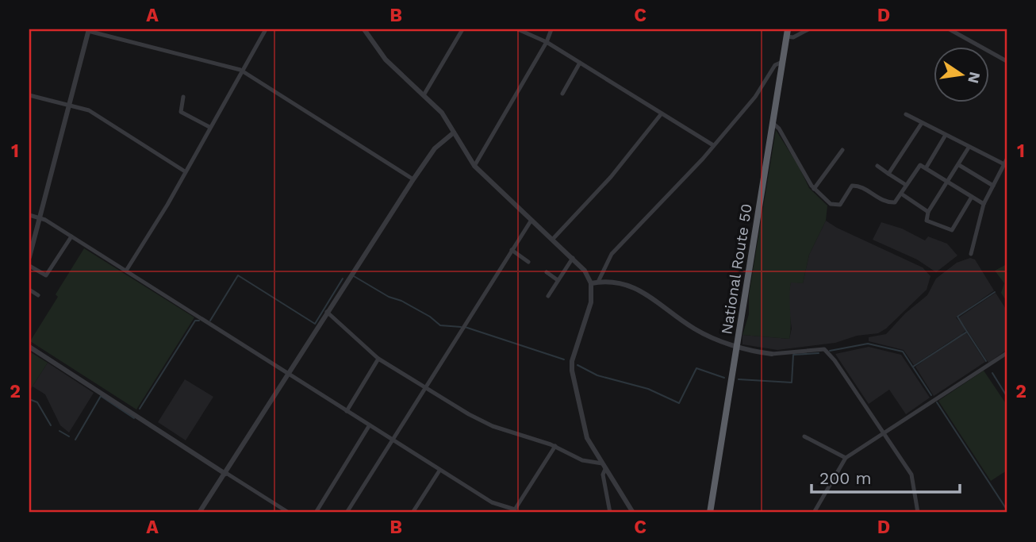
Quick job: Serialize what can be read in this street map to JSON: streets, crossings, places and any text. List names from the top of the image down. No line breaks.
{"streets":{"highway":["National Route 50"]},"scale_bar":"200 m","north":"right","grid":{"columns":["A","B","C","D"],"rows":["1","2"]}}
